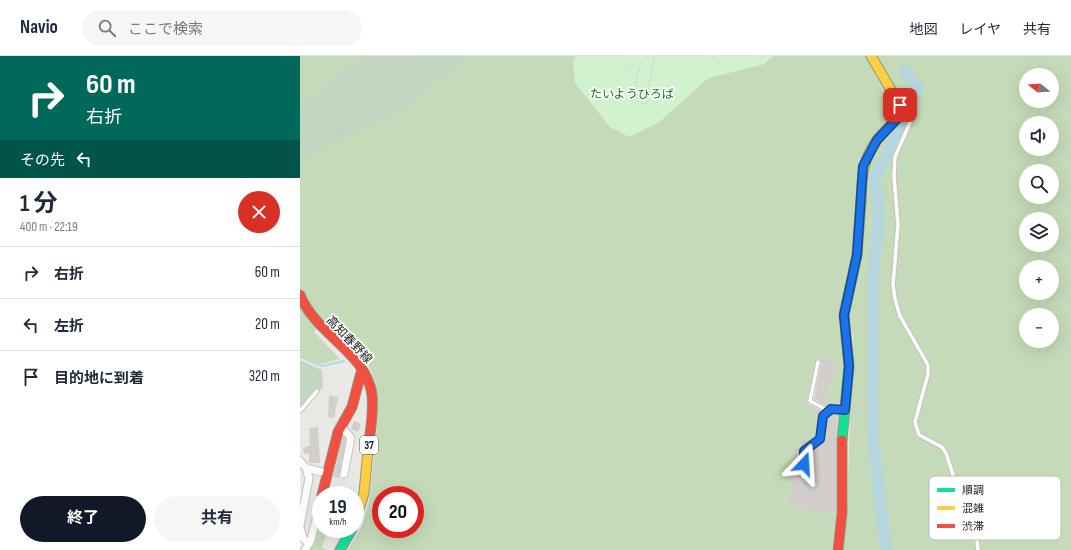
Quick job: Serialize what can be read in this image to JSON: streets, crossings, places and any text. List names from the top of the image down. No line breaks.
{"streets":{"street":["高知春野線","37"]},"parks":["たいようひろば"],"legend":["順調","混雑","渋滞"],"north":"left","page":{"header":"Navio","search":"ここで検索","nav":["地図","レイヤ","共有"],"turn":["60 m","右折"],"map_buttons":["+","−"],"then":"その先","heading":["1 分","400 m · 22:19"],"list":[{"name":"右折","value":"60 m"},{"name":"左折","value":"20 m"},{"name":"目的地に到着","value":"320 m"}],"speed":"19 km/h","limit":"20","buttons":["終了","共有"]}}
